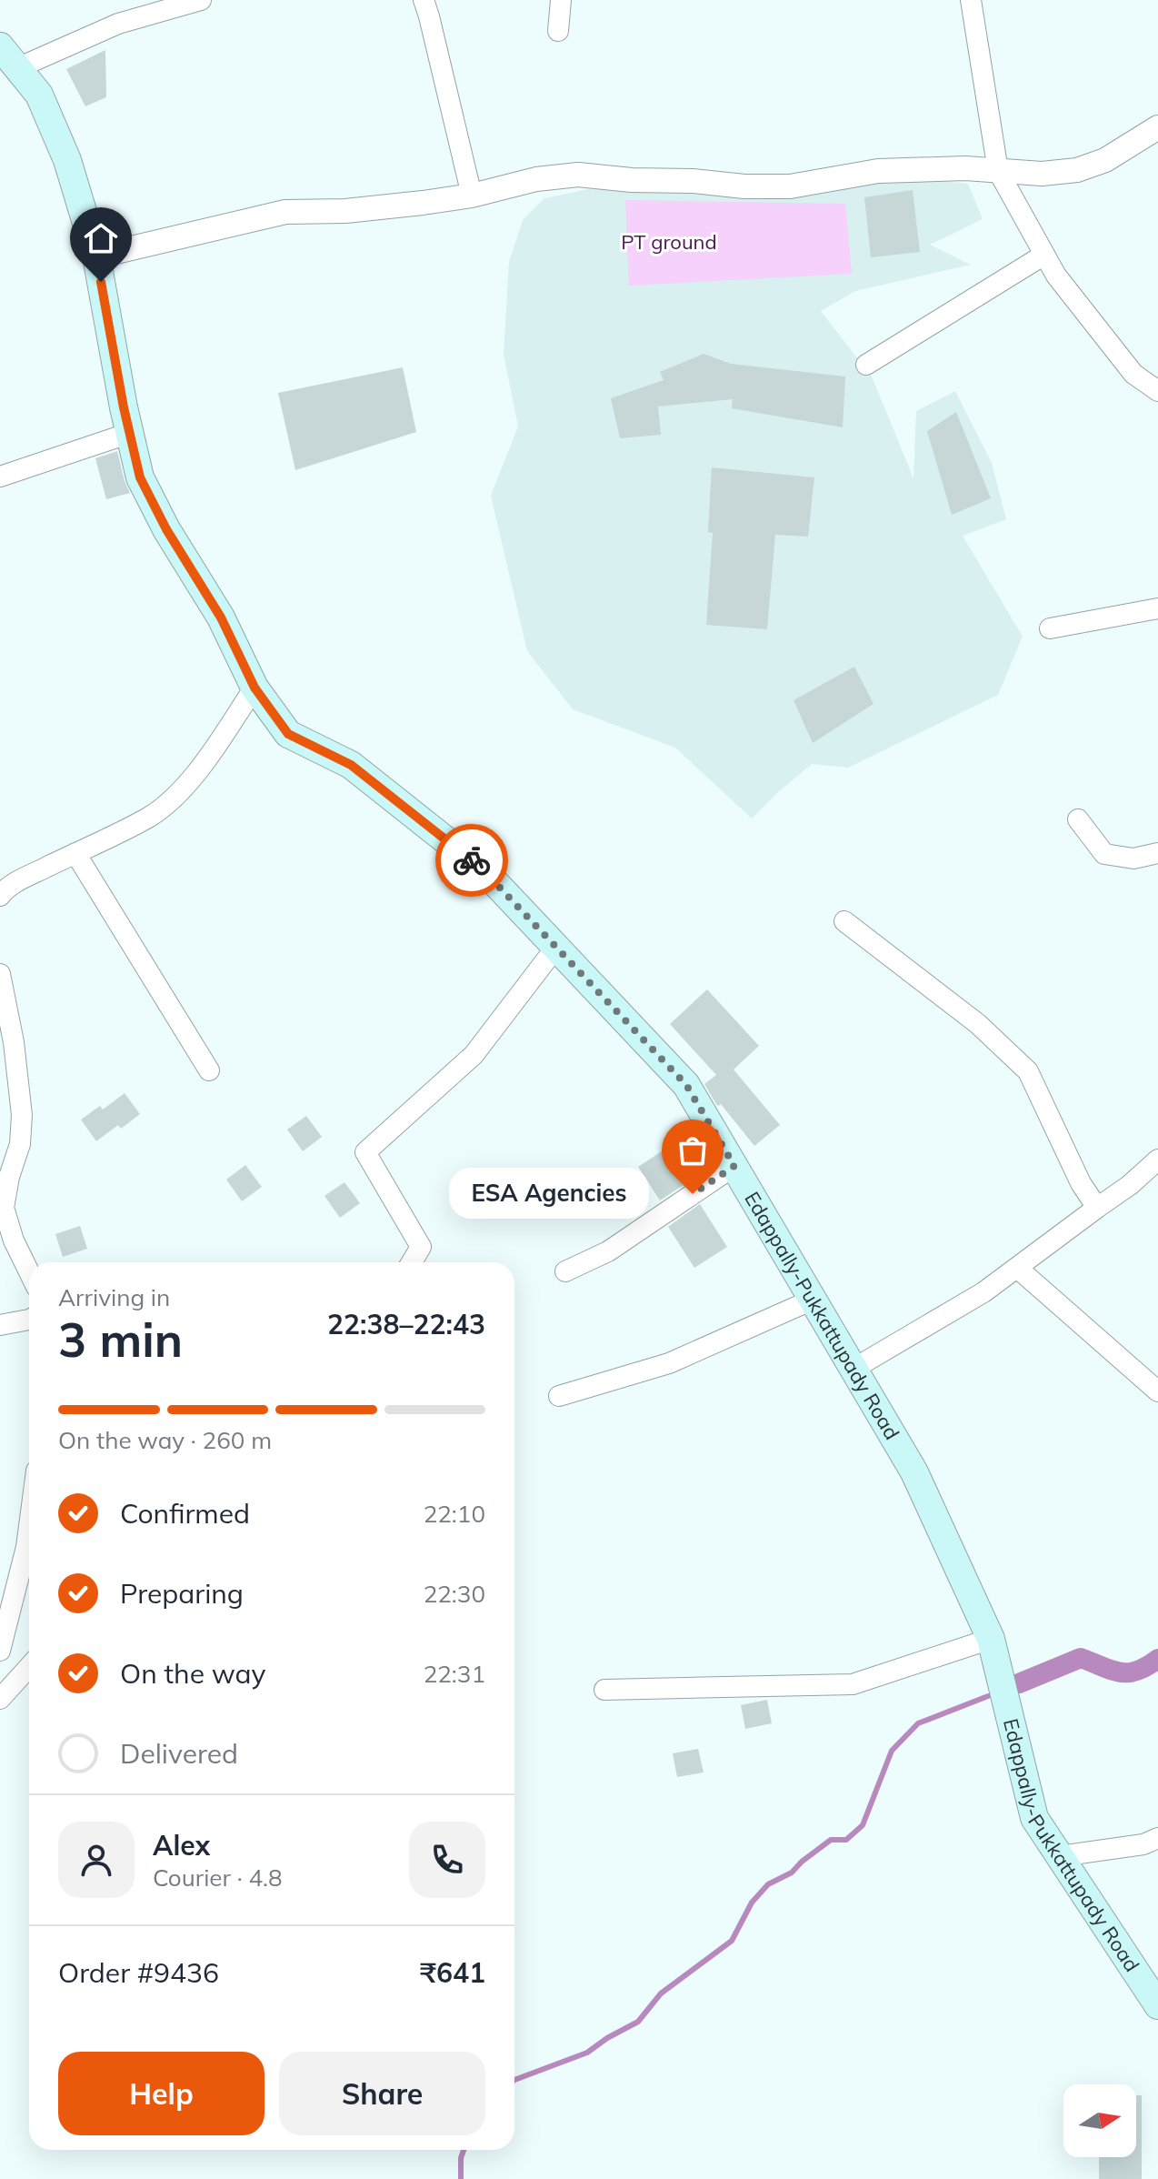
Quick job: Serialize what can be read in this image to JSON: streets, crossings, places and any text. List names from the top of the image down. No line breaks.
{"streets":{"main road":["Edappally-Pukkattupady Road"]},"parks":["PT ground"],"places":["ESA Agencies"],"north":"right","page":{"bubble":"ESA Agencies","heading":["3 min","Arriving in","22:38–22:43"],"panel":["Alex","Courier · 4.8","Order #9436","₹641"],"bar":"On the way · 260 m","list":[["Confirmed","22:10"],["Preparing","22:30"],["On the way","22:31"],"Delivered"],"buttons":["Help","Share"]}}
